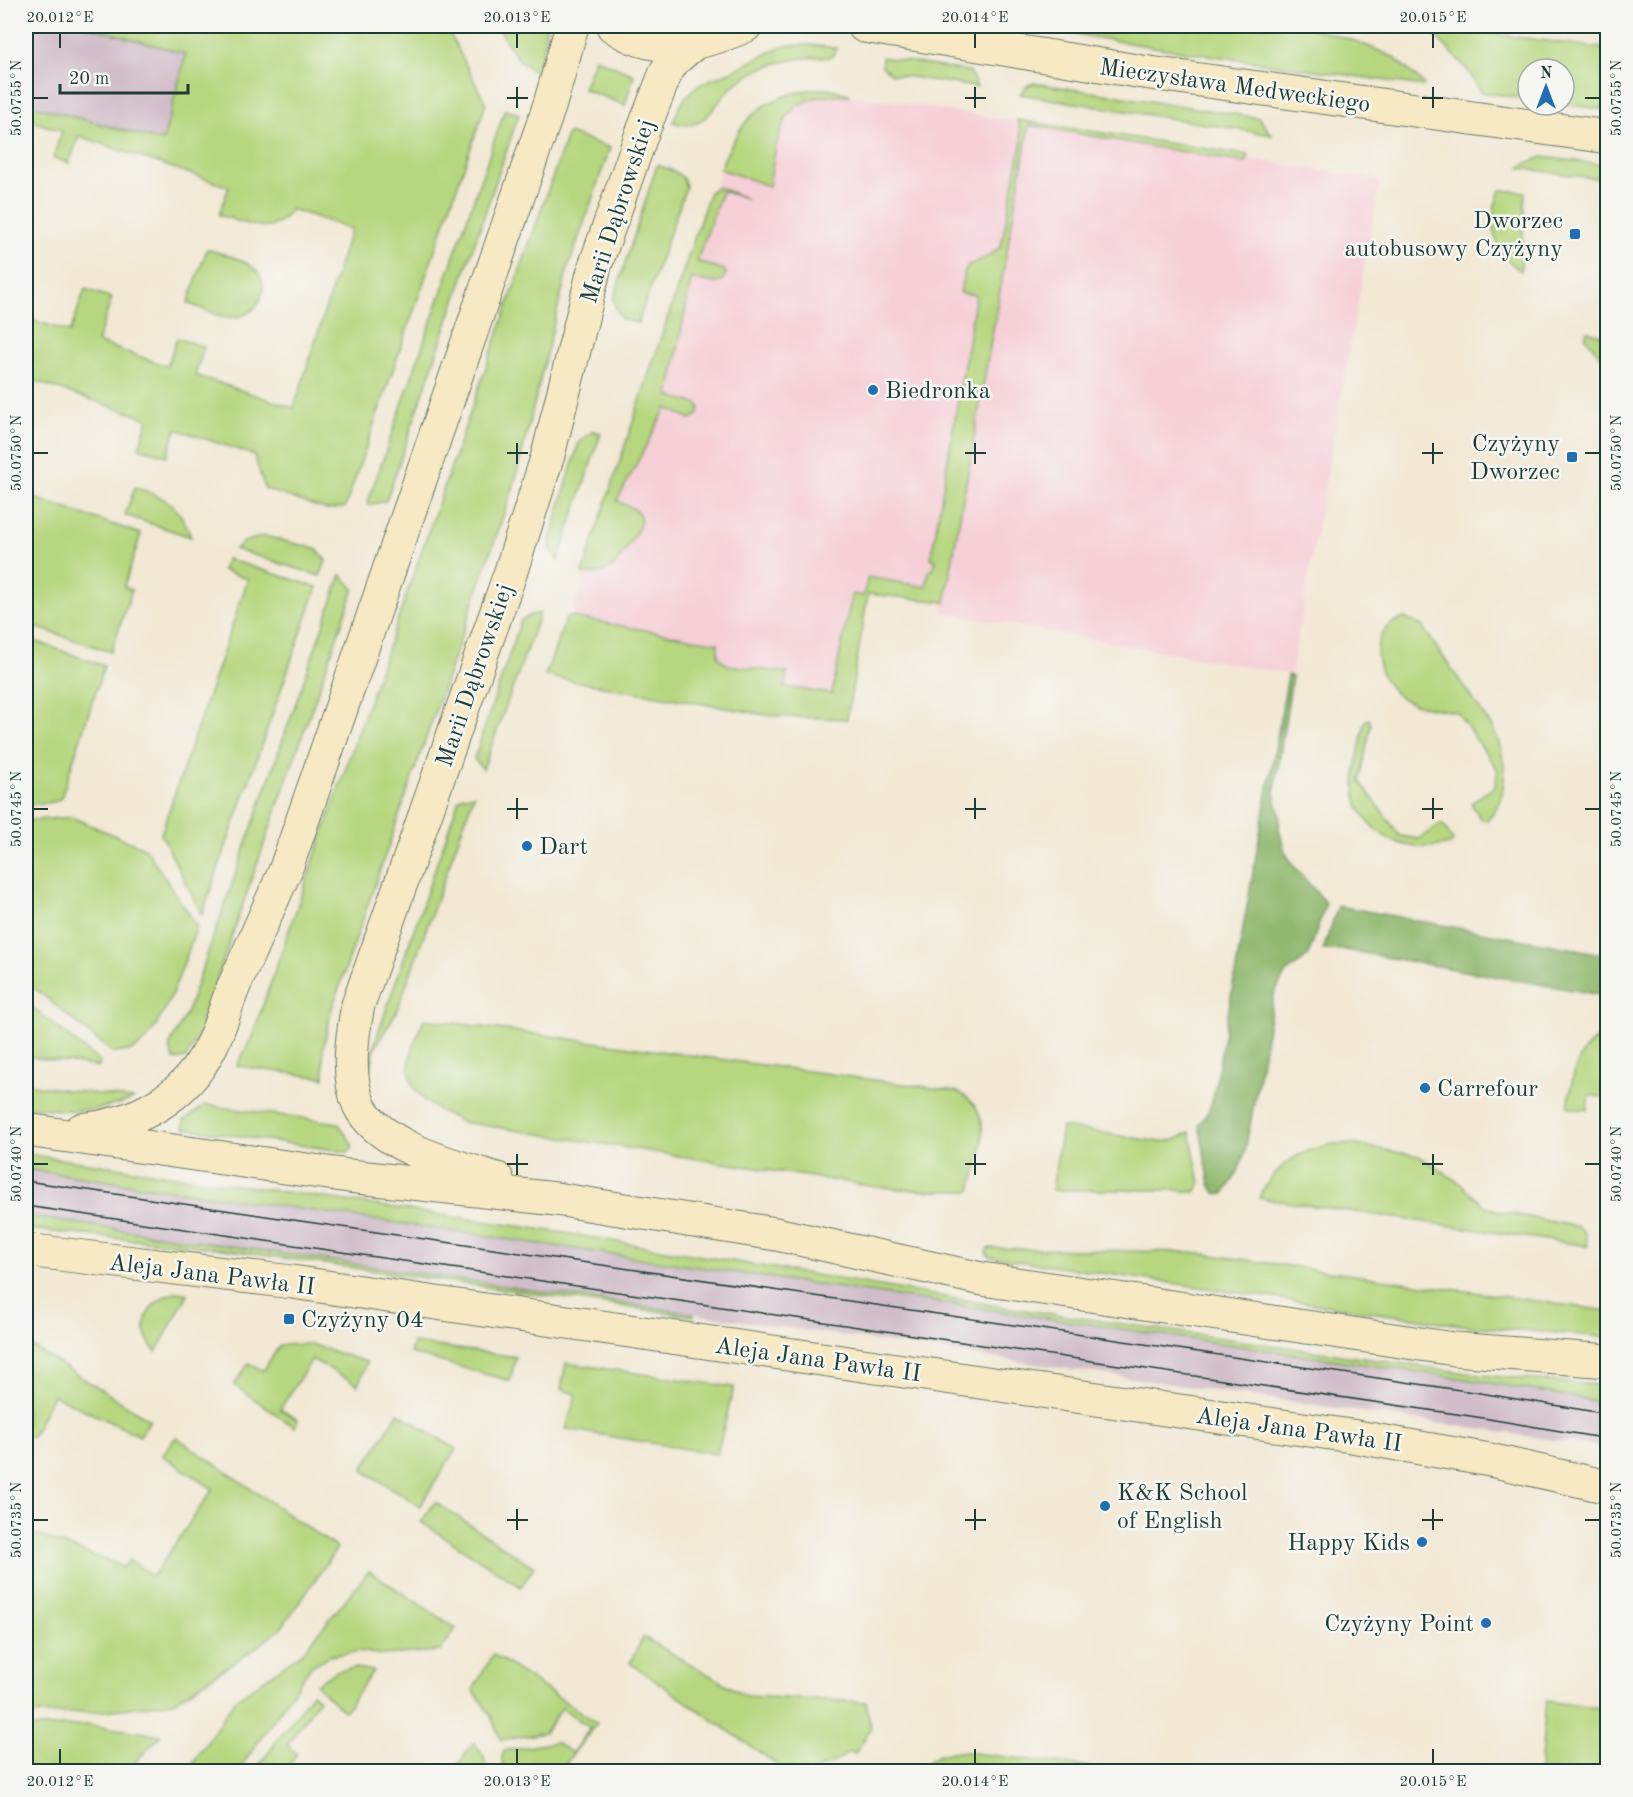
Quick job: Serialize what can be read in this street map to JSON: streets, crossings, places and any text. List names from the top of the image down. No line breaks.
{"streets":{"street":["Mieczysława Medweckiego","Marii Dąbrowskiej","Aleja Jana Pawła II"]},"places":{"transit":["Dworzec autobusowy Czyżyny","Czyżyny Dworzec","Czyżyny 04"],"other":["Biedronka","Dart","Carrefour","K&K School of English","Happy Kids","Czyżyny Point"]},"scale_bar":"20 m","north":"top","coordinates":["20.012°E","20.013°E","20.014°E","20.015°E","50.0755°N","50.0750°N","50.0745°N","50.0740°N","50.0735°N"]}
